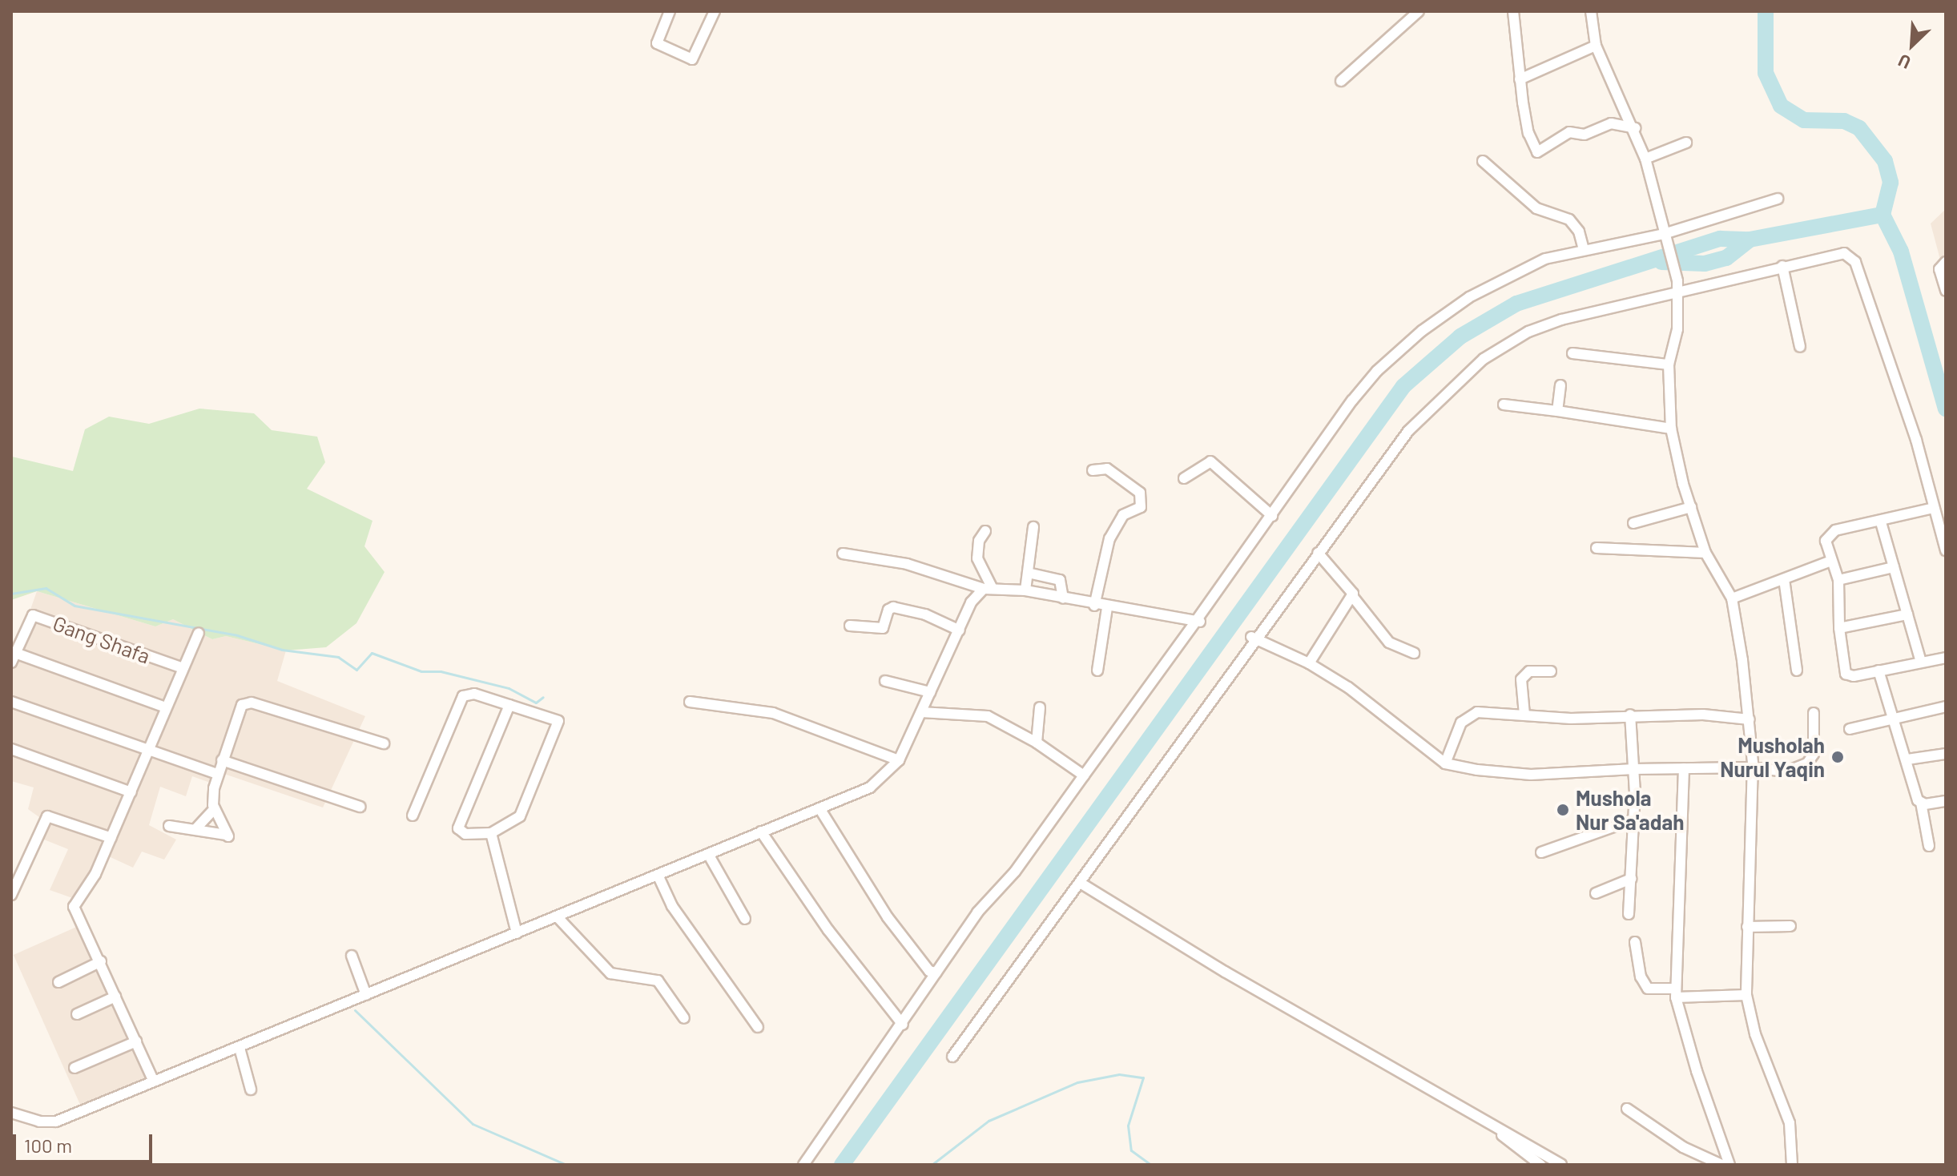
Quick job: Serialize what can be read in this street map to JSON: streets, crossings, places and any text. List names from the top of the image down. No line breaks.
{"streets":{"street":["Gang Shafa"]},"places":["Musholah Nurul Yaqin","Mushola Nur Sa'adah"],"scale_bar":"100 m","north":"bottom left"}
